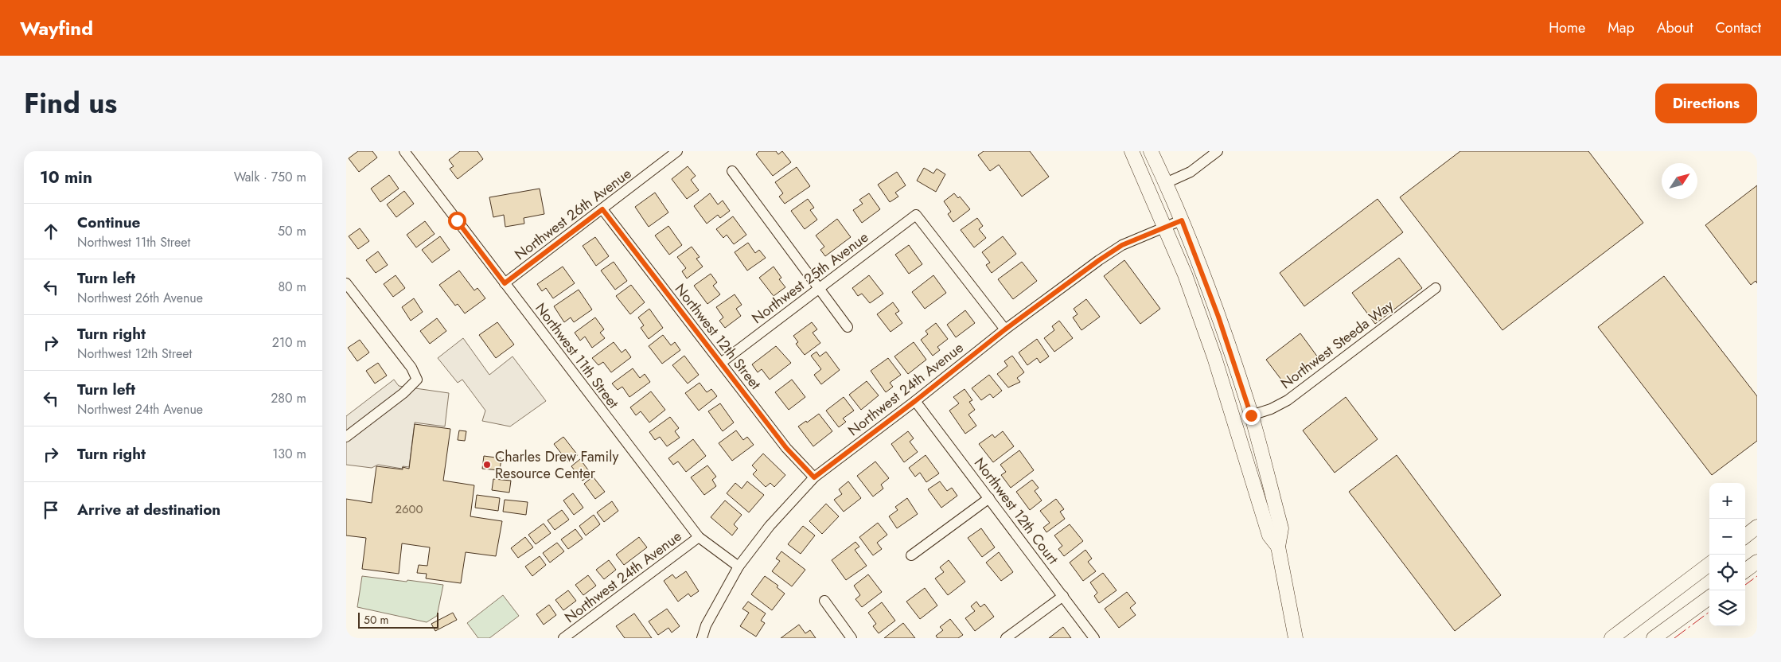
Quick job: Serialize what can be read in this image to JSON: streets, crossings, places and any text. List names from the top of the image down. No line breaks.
{"streets":{"street":["Northwest 26th Avenue","Northwest 25th Avenue","Northwest 12th Street","Northwest Steeda Way","Northwest 11th Street","Northwest 24th Avenue","Northwest 12th Court"]},"crossings":[["Northwest 26th Avenue","Northwest 12th Street"],["Northwest 26th Avenue","Northwest 11th Street"],["Northwest 25th Avenue","Northwest 12th Street"],["Northwest 25th Avenue","Northwest 24th Avenue"],["Northwest 12th Street","Northwest 24th Avenue"],["Northwest 11th Street","Northwest 24th Avenue"],["Northwest 24th Avenue","Northwest 12th Court"]],"places":["Charles Drew Family Resource Center"],"house_numbers":["2600"],"scale_bar":"50 m","north":"top right","page":{"header":"Wayfind","nav":["Home","Map","About","Contact"],"title":"Find us","buttons":"Directions","heading":["10 min","Walk · 750 m"],"list":[["Continue","Northwest 11th Street","50 m"],["Turn left","Northwest 26th Avenue","80 m"],["Turn right","Northwest 12th Street","210 m"],["Turn left","Northwest 24th Avenue","280 m"],["Turn right","130 m"],"Arrive at destination"],"map_buttons":["+","−"],"scale":"50 m"}}
